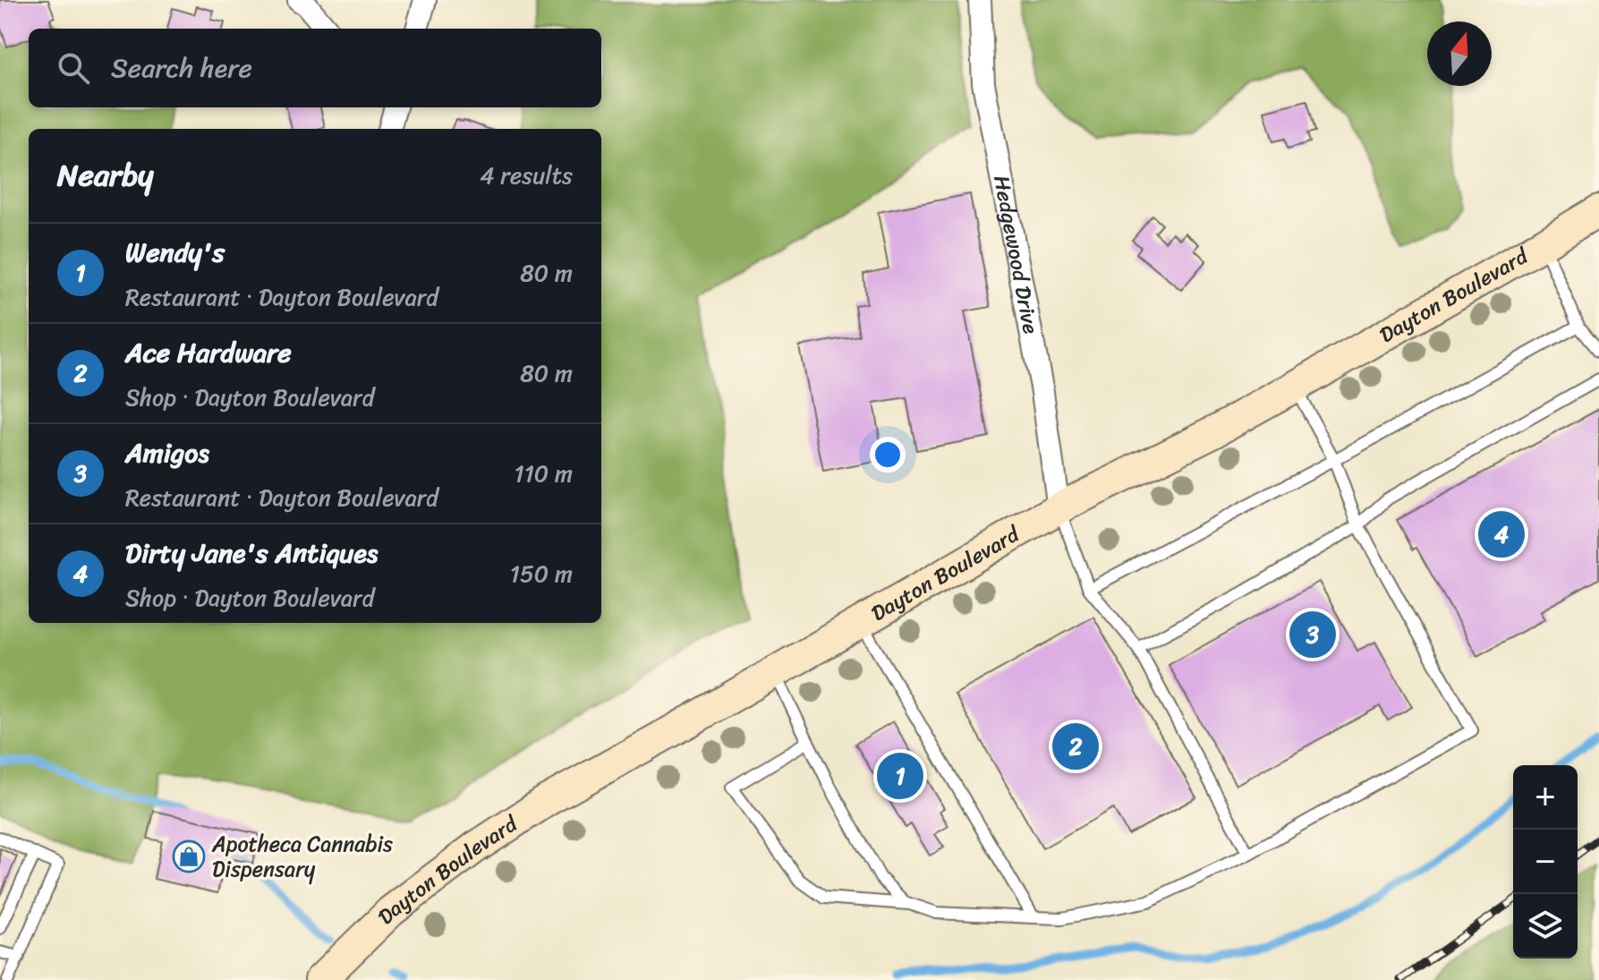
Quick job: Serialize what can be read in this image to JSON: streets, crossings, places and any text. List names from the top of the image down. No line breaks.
{"streets":{"main road":["Dayton Boulevard"],"street":["Hedgewood Drive"]},"crossings":[["Hedgewood Drive","Dayton Boulevard"]],"places":{"shop":["Apotheca Cannabis Dispensary"]},"north":"top","page":{"search":"Search here","heading":["Nearby","4 results"],"list":[{"mark":"1","name":"Wendy's","note":"Restaurant · Dayton Boulevard","value":"80 m"},{"mark":"2","name":"Ace Hardware","note":"Shop · Dayton Boulevard","value":"80 m"},{"mark":"3","name":"Amigos","note":"Restaurant · Dayton Boulevard","value":"110 m"},{"mark":"4","name":"Dirty Jane's Antiques","note":"Shop · Dayton Boulevard","value":"150 m"}],"pins":["4","3","2","1"],"map_buttons":["+","−"]}}
